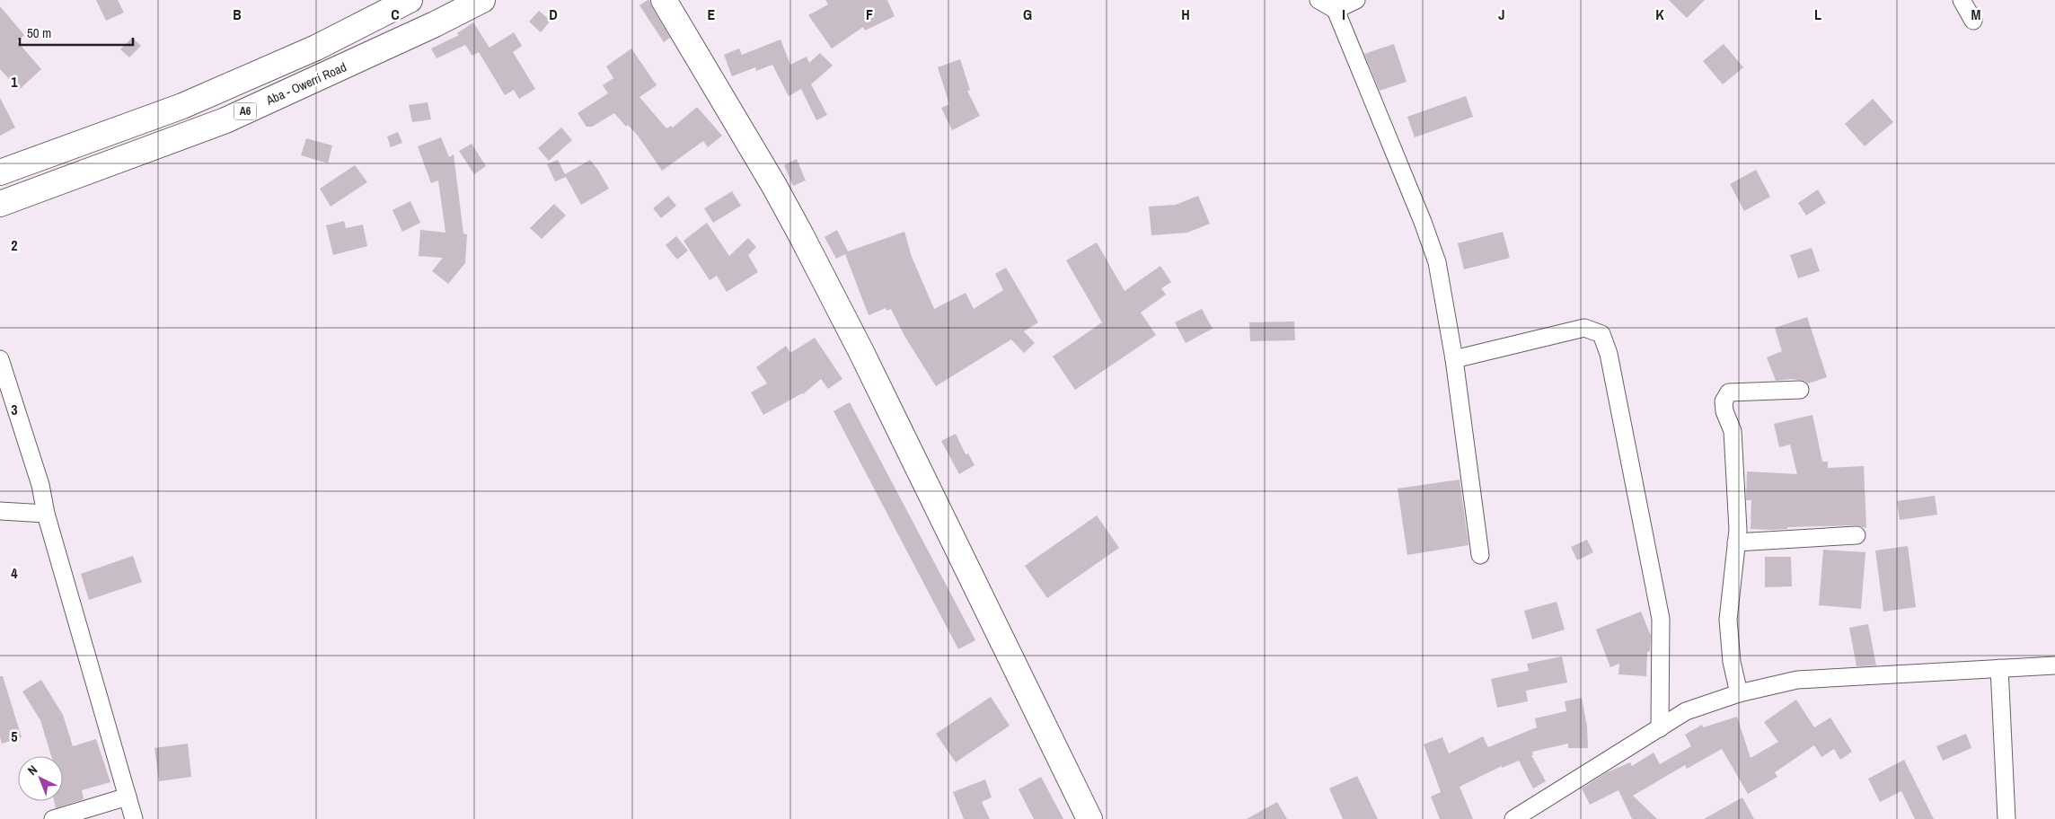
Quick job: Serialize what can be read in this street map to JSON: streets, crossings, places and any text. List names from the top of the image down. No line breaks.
{"streets":{"main road":["Aba - Owerri Road","A6"]},"scale_bar":"50 m","north":"top left","grid":{"columns":["B","C","D","E","F","G","H","I","J","K","L","M"],"rows":["1","2","3","4","5"]}}
